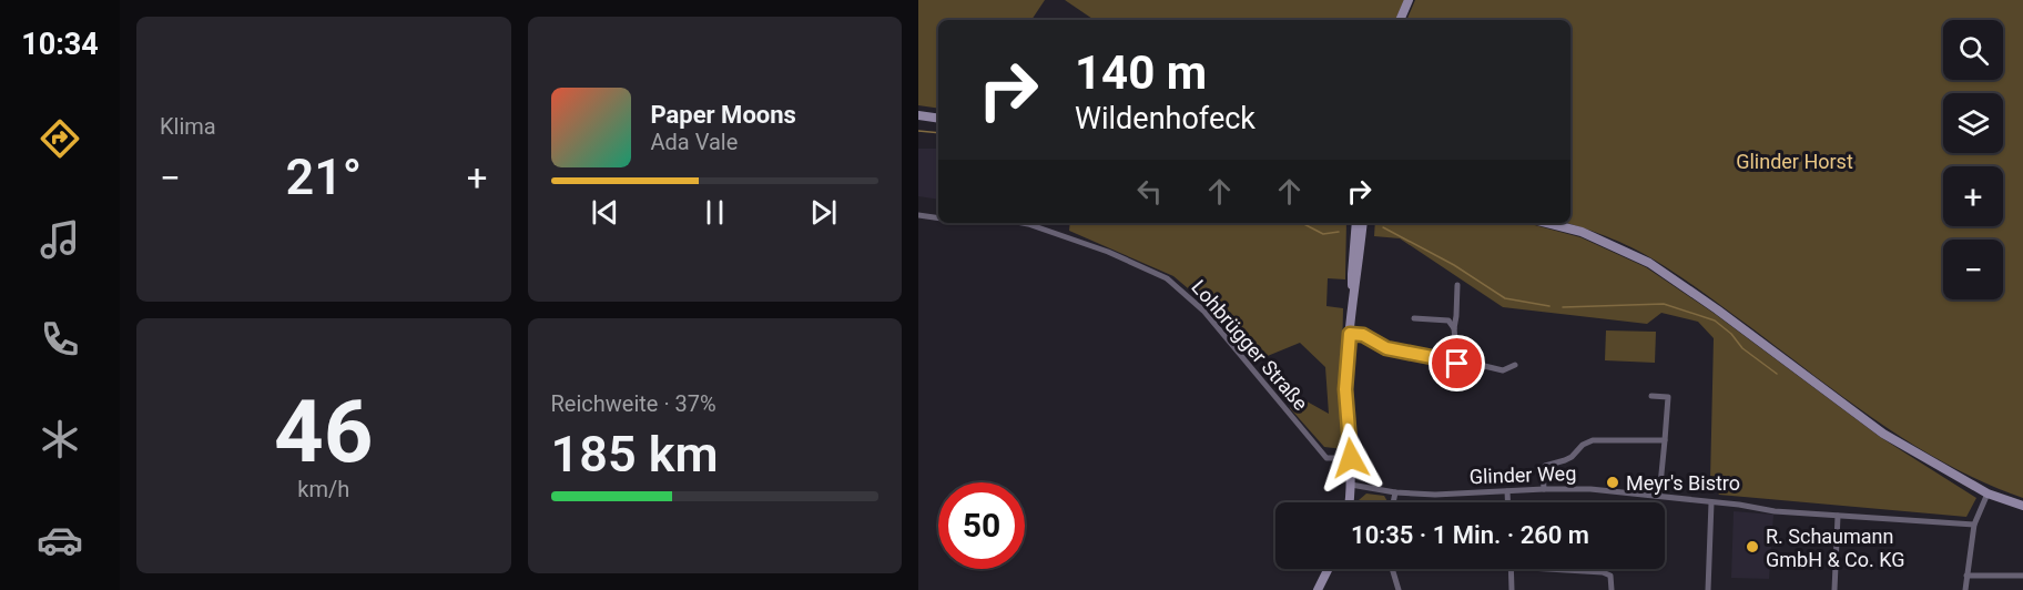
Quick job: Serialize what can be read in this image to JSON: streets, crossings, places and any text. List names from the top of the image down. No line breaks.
{"streets":{"street":["Lohbrügger Straße","Glinder Weg"]},"parks":["Glinder Horst"],"places":["Meyr's Bistro","R. Schaumann GmbH & Co. KG"],"page":{"tabs":"10:34","tile":["Klima",["46","km/h"],["Reichweite · 37%","185 km"]],"map_buttons":["+","−"],"turn":["140 m","Wildenhofeck"],"song":["Paper Moons","Ada Vale"],"heat":["−","21°","+"],"limit":"50","trip":"10:35 · 1 Min. · 260 m"}}
